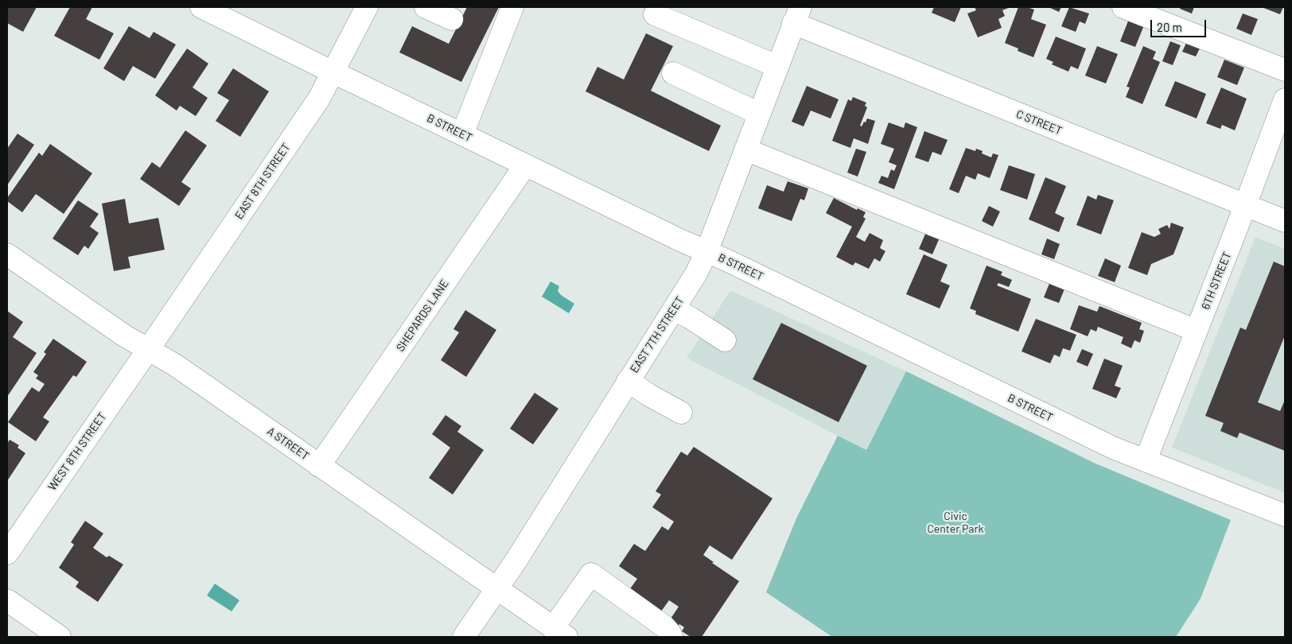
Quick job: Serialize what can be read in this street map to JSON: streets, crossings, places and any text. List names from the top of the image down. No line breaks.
{"streets":{"street":["C STREET","B STREET","EAST 8TH STREET","6TH STREET","SHEPARDS LANE","EAST 7TH STREET","A STREET","WEST 8TH STREET"]},"crossings":[["C STREET","6TH STREET"],["C STREET","EAST 7TH STREET"],["B STREET","EAST 8TH STREET"],["B STREET","6TH STREET"],["B STREET","SHEPARDS LANE"],["B STREET","EAST 7TH STREET"],["EAST 8TH STREET","A STREET"],["EAST 8TH STREET","WEST 8TH STREET"],["SHEPARDS LANE","A STREET"],["EAST 7TH STREET","A STREET"],["A STREET","WEST 8TH STREET"]],"parks":["Civic Center Park"],"scale_bar":"20 m"}
